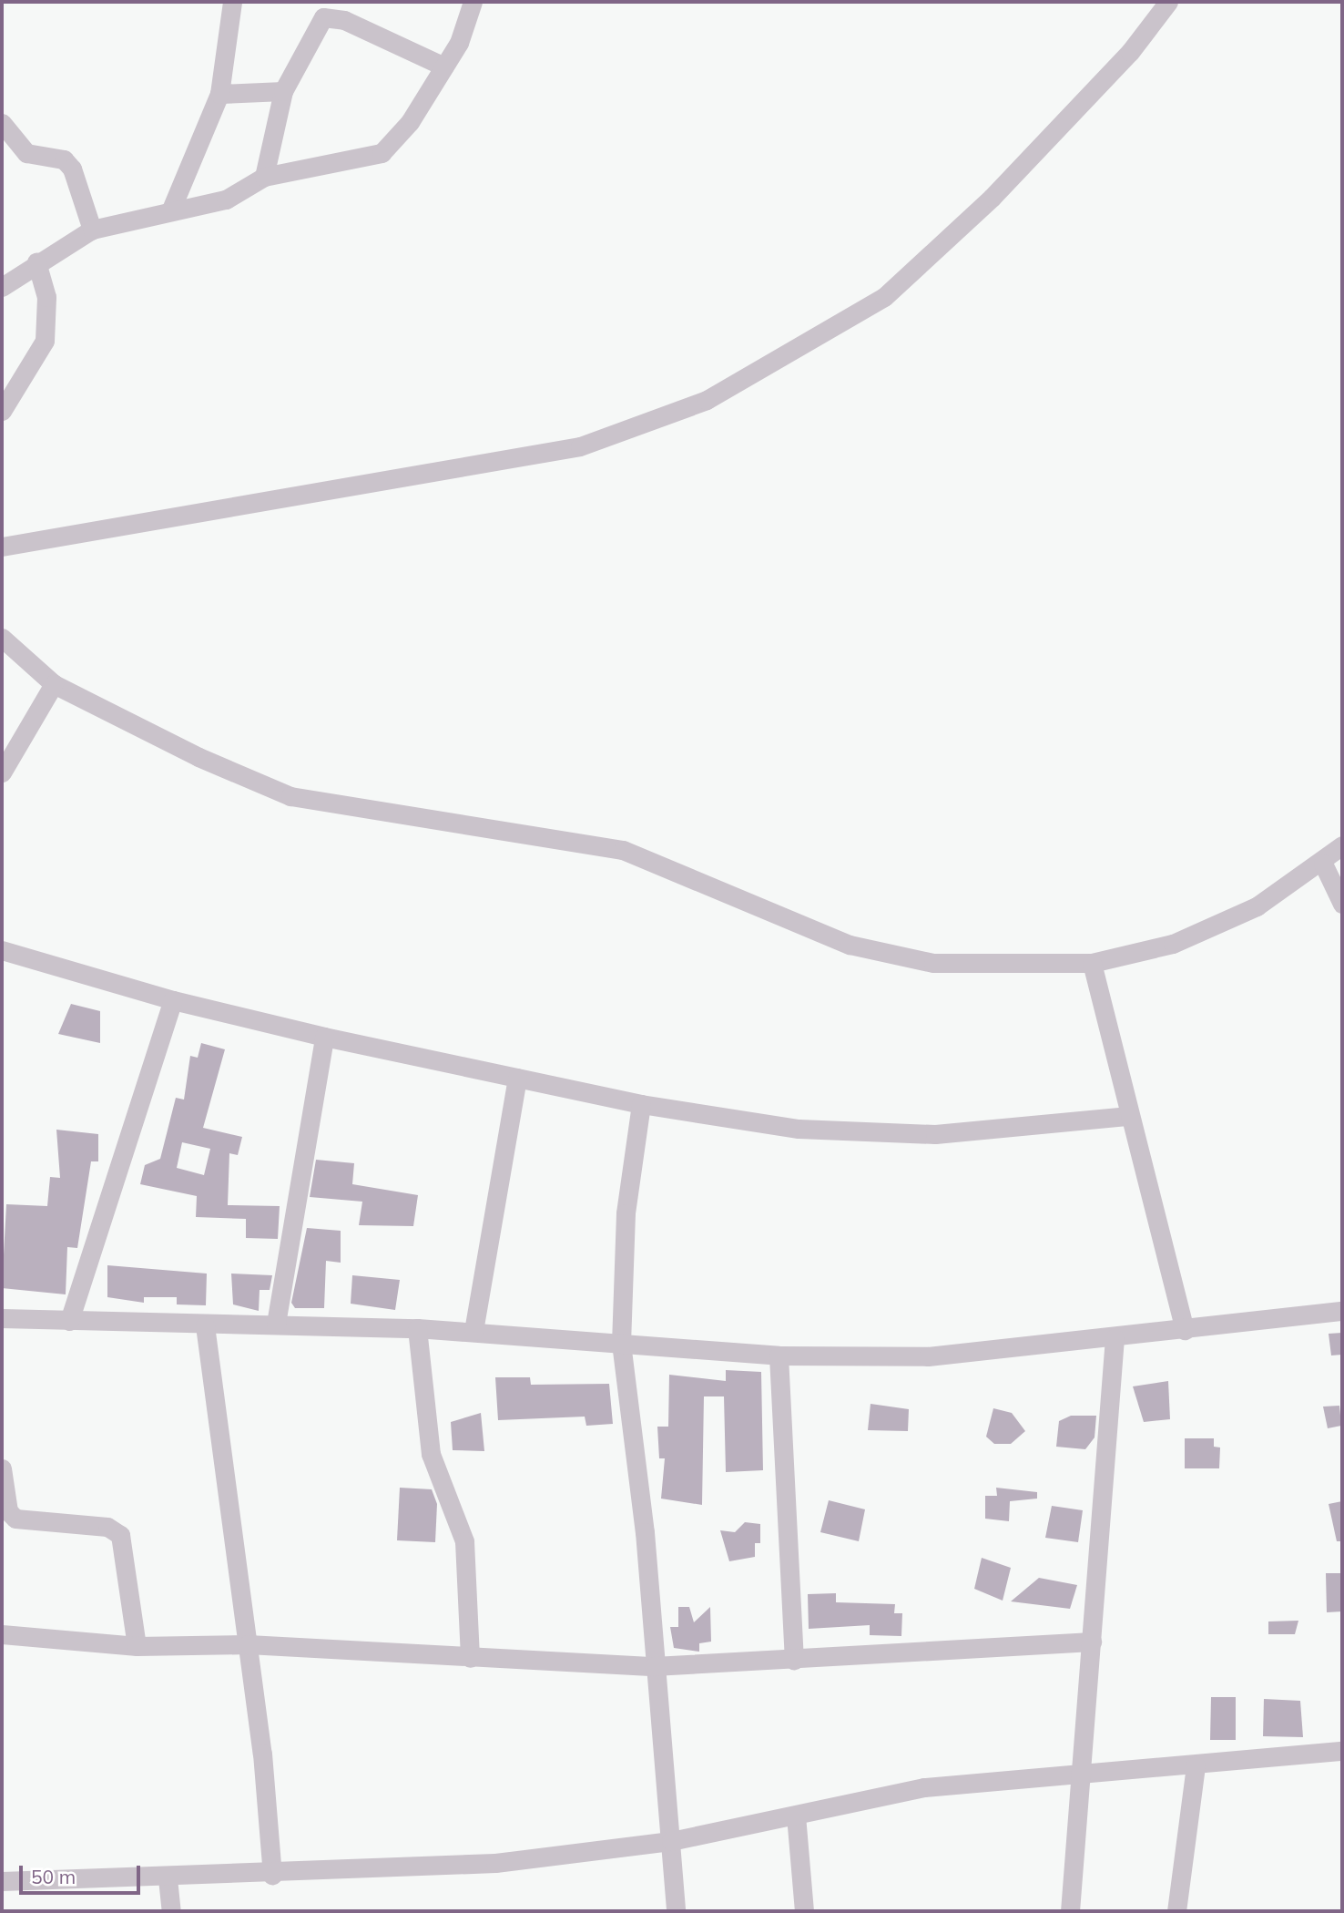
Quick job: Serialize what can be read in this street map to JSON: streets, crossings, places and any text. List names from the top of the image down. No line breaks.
{"scale_bar":"50 m"}
